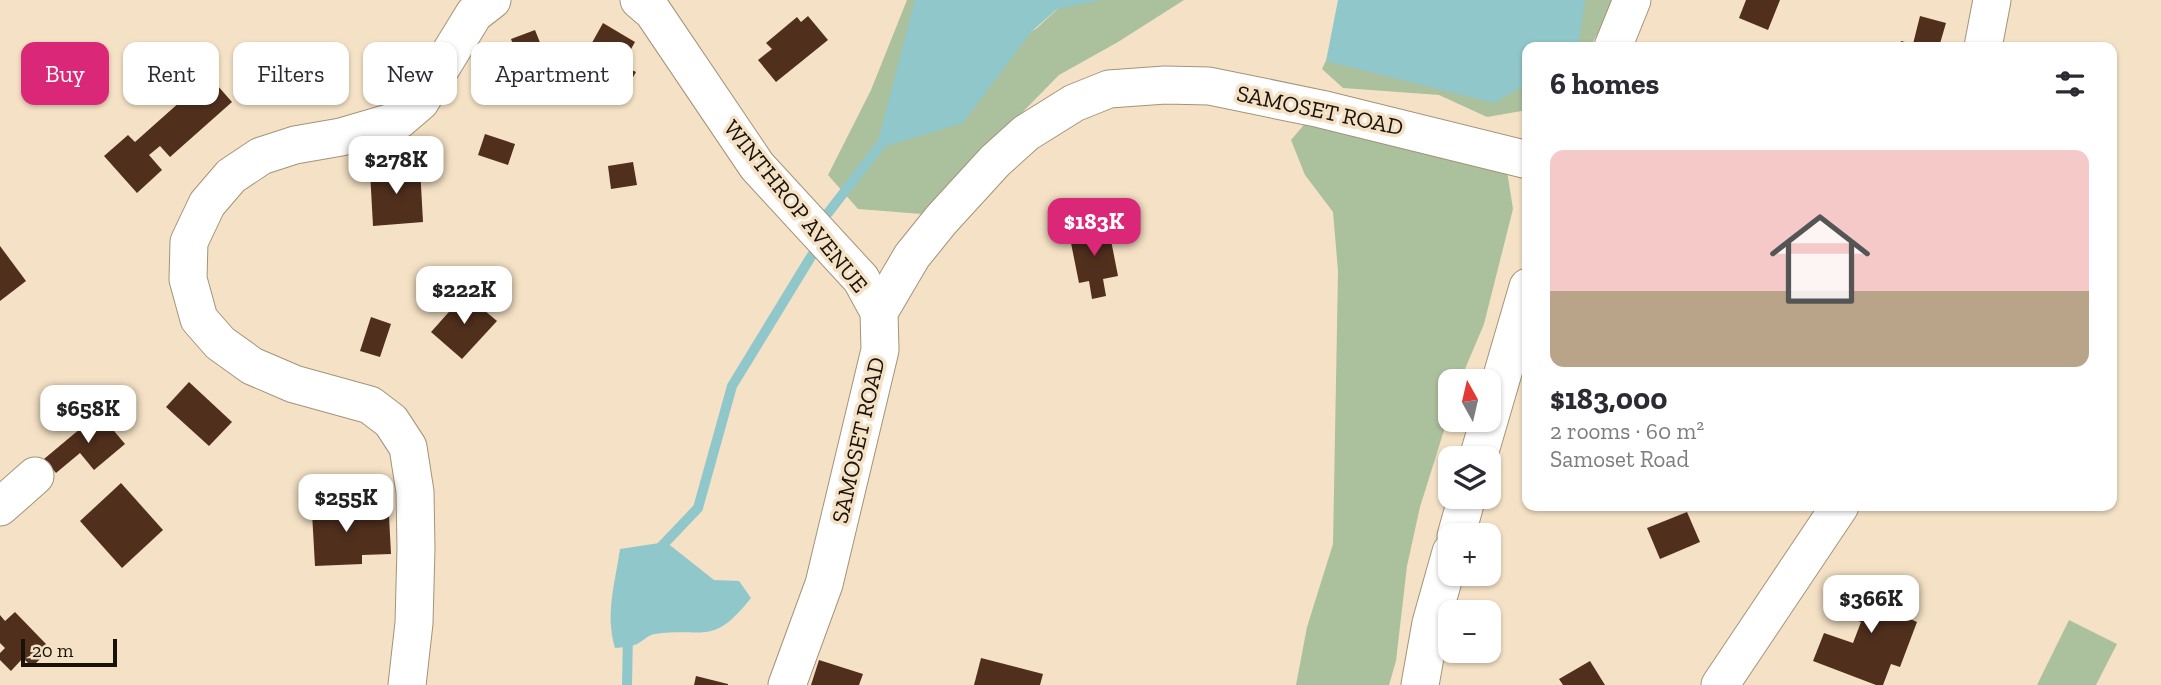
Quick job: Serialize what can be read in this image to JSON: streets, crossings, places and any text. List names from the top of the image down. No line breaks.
{"streets":{"street":["SAMOSET ROAD","WINTHROP AVENUE"]},"crossings":[["SAMOSET ROAD","WINTHROP AVENUE"]],"scale_bar":"20 m","north":"top","page":{"chip":["Buy","Rent","Filters","New","Apartment"],"heading":"6 homes","list":[{"name":"$183,000","note":"2 rooms · 60 m² · Samoset Road"}],"price":["$278K","$183K","$222K","$658K","$255K","$366K"],"map_buttons":["+","−"],"scale":"20 m"}}
